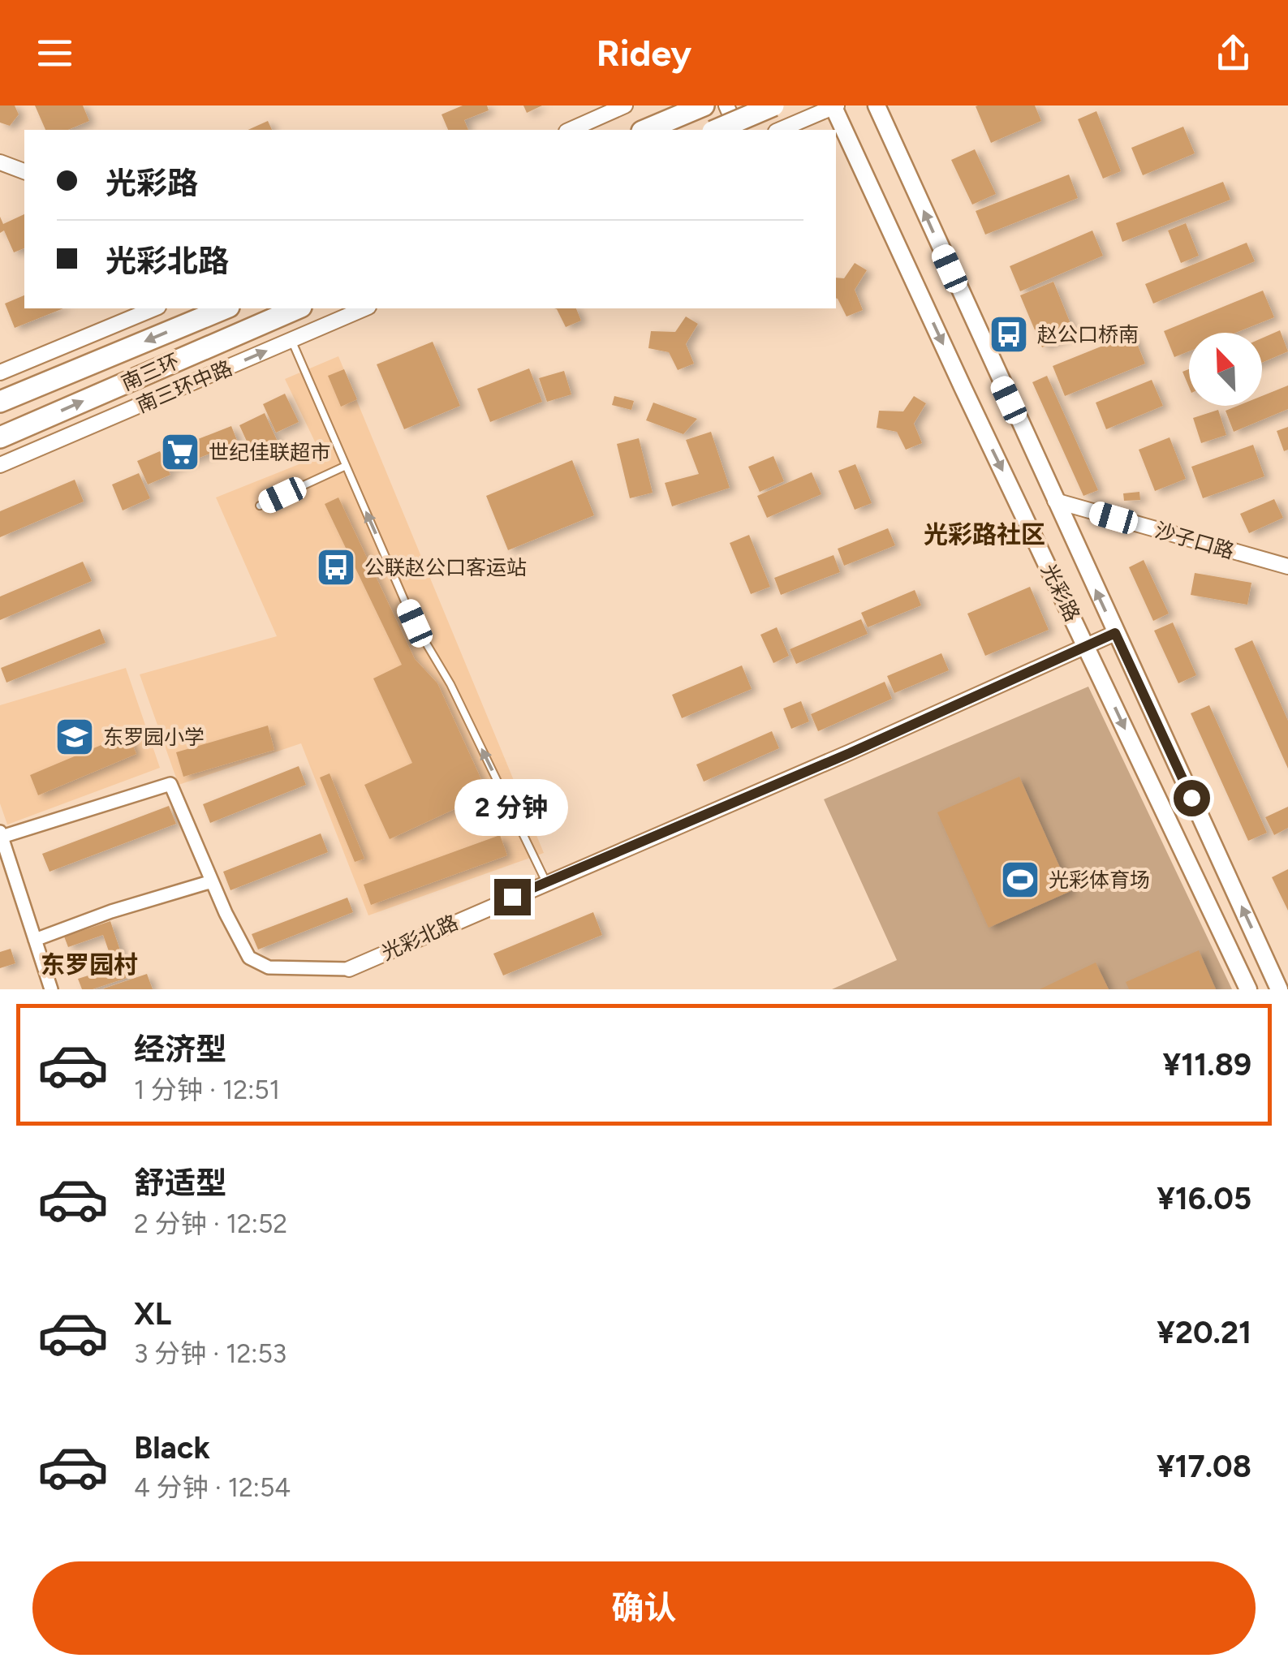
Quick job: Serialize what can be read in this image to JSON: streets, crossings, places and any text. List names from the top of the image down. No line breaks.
{"streets":{"highway":["南三环"],"main road":["光彩路"],"street":["南三环中路","沙子口路","光彩北路"]},"crossings":[["沙子口路","光彩路"],["光彩路","光彩北路"]],"districts":["光彩路社区","东罗园村"],"places":{"bus stop":["赵公口桥南","公联赵公口客运站"],"supermarket":["世纪佳联超市"],"school or university":["东罗园小学"],"sports":["光彩体育场"]},"north":"top left","page":{"header":"Ridey","banner":["光彩路","光彩北路"],"bubble":"2 分钟","list":[{"name":"经济型","note":"1 分钟 · 12:51","value":"¥11.89"},{"name":"舒适型","note":"2 分钟 · 12:52","value":"¥16.05"},{"name":"XL","note":"3 分钟 · 12:53","value":"¥20.21"},{"name":"Black","note":"4 分钟 · 12:54","value":"¥17.08"}],"buttons":"确认"}}
